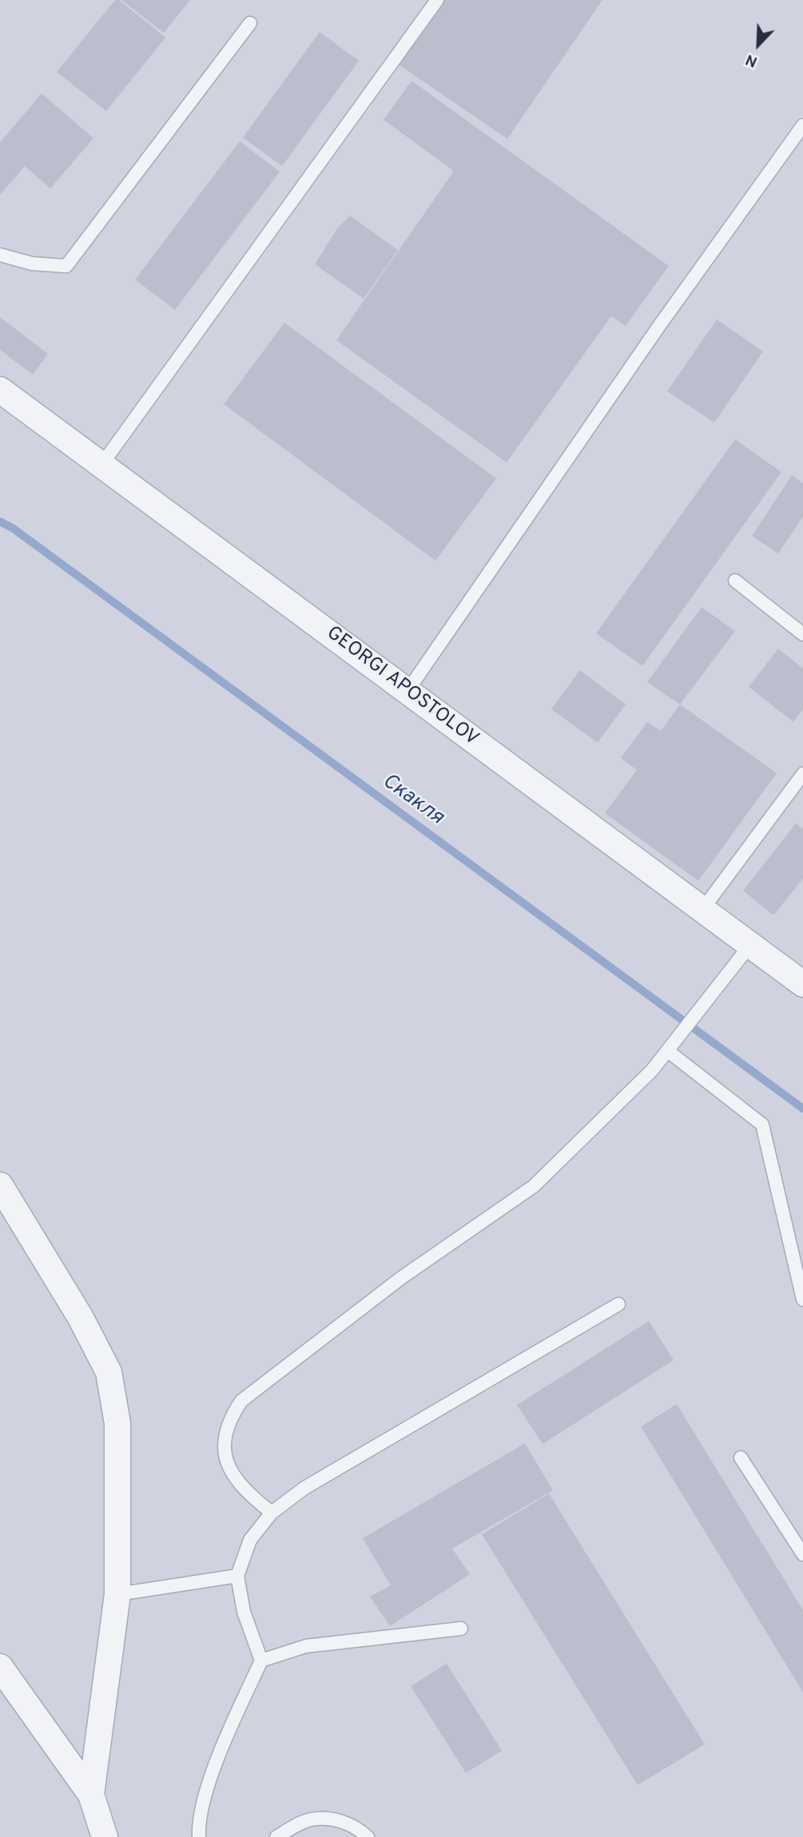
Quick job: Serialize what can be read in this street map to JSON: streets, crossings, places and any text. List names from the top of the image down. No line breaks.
{"streets":{"street":["GEORGI APOSTOLOV"]},"water":["Скакля"],"north":"bottom left"}
